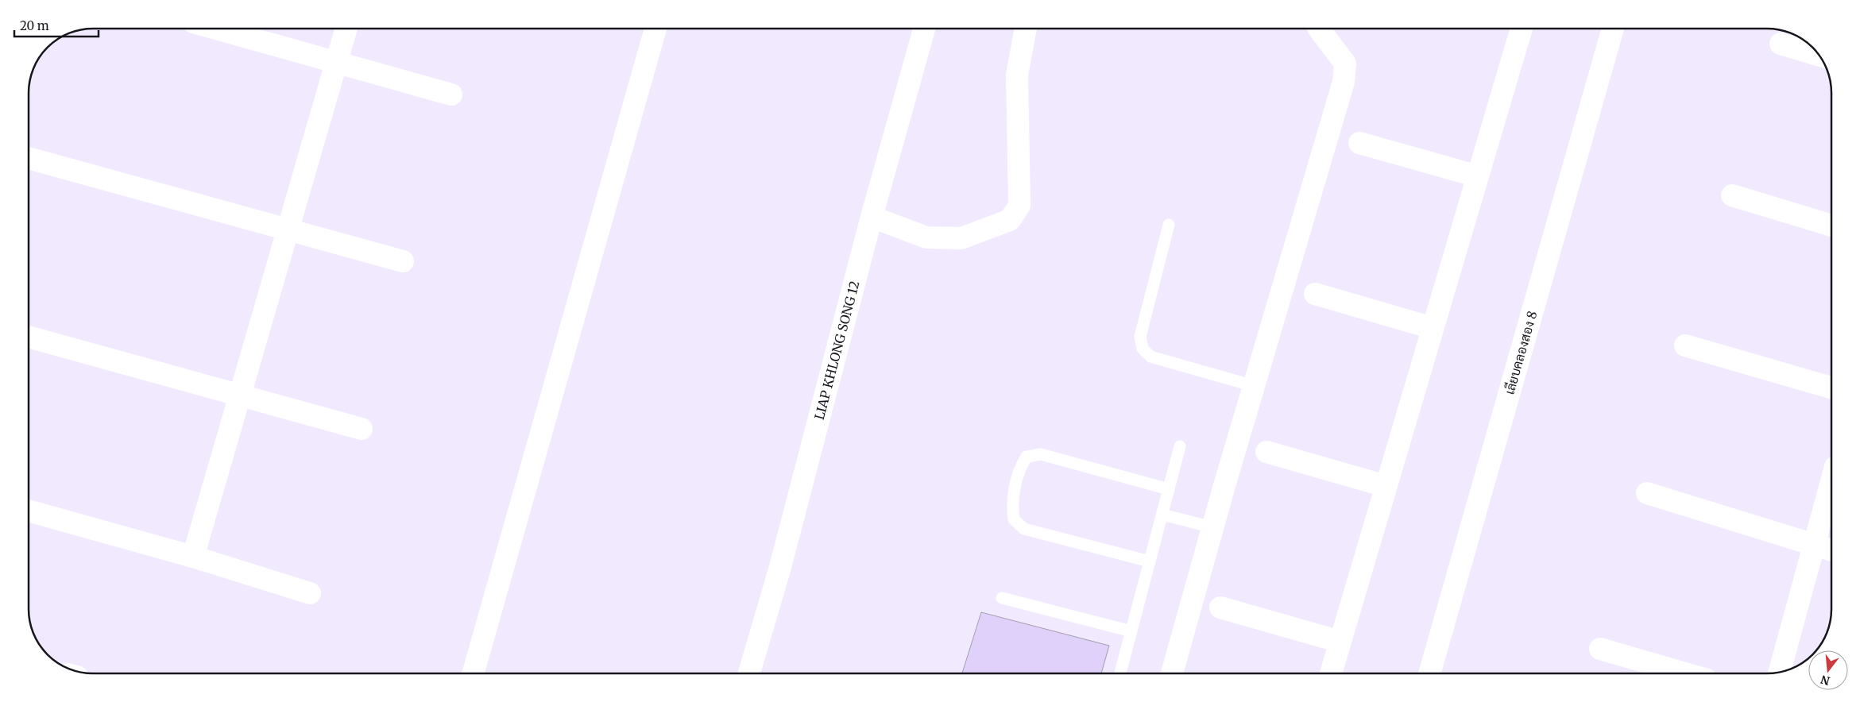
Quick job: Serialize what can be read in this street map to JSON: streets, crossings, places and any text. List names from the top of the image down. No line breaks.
{"streets":{"street":["LIAP KHLONG SONG 12","เลียบคลองสอง 8"]},"scale_bar":"20 m","north":"bottom"}
